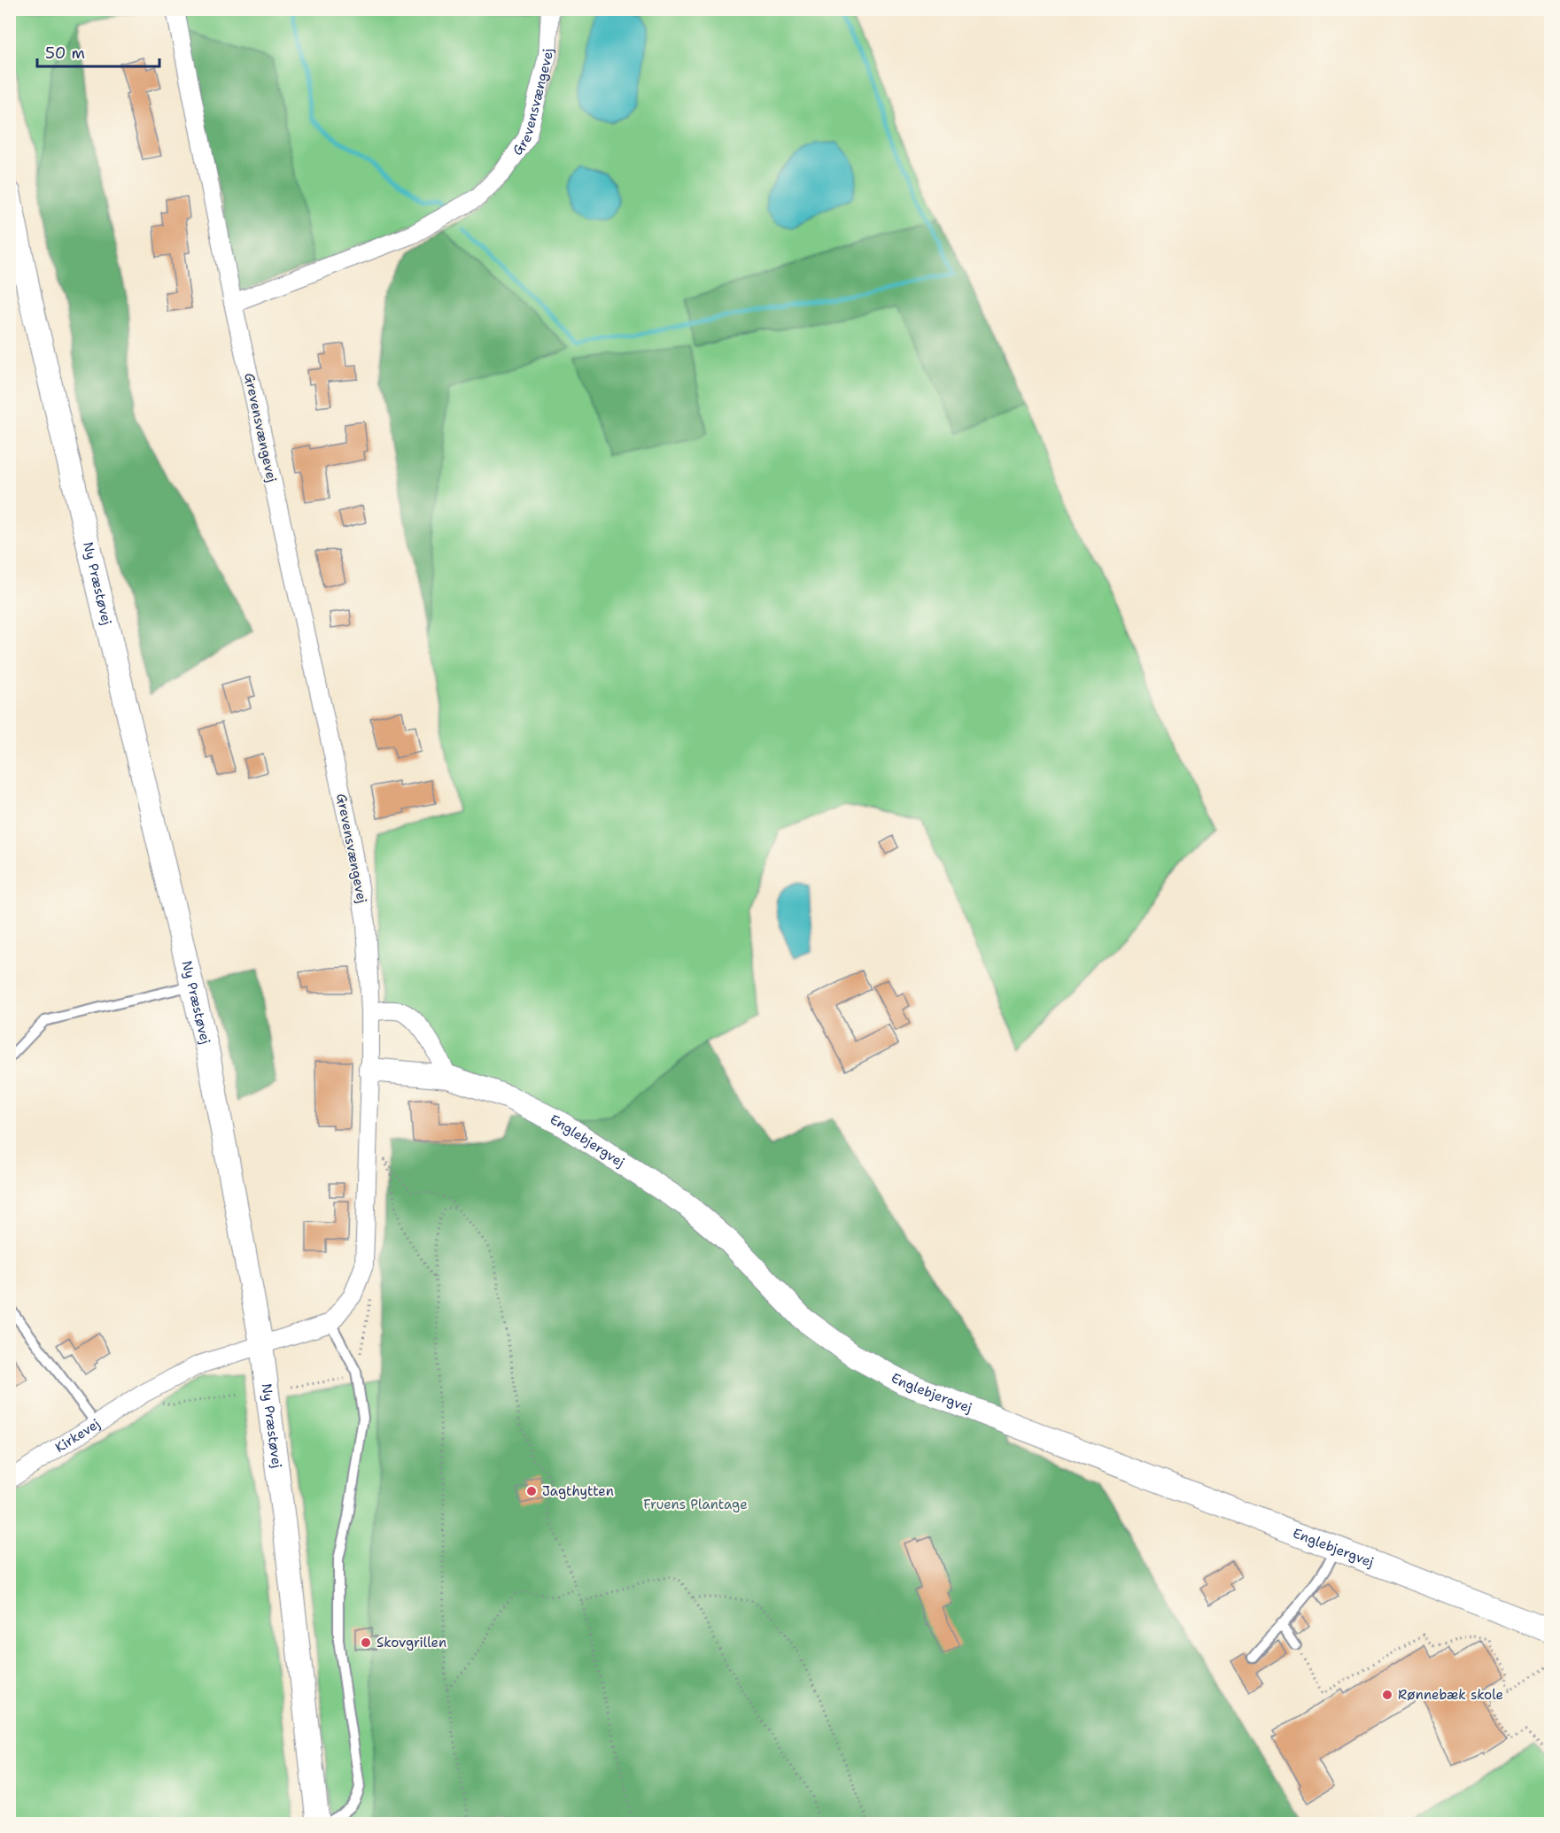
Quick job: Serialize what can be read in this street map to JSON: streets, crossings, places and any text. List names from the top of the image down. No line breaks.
{"streets":{"street":["Grevensvængevej","Ny Præstøvej","Englebjergvej","Kirkevej"]},"crossings":[["Grevensvængevej","Englebjergvej"],["Ny Præstøvej","Kirkevej"]],"parks":["Fruens Plantage"],"places":["Jagthytten","Skovgrillen","Rønnebæk skole"],"scale_bar":"50 m"}
